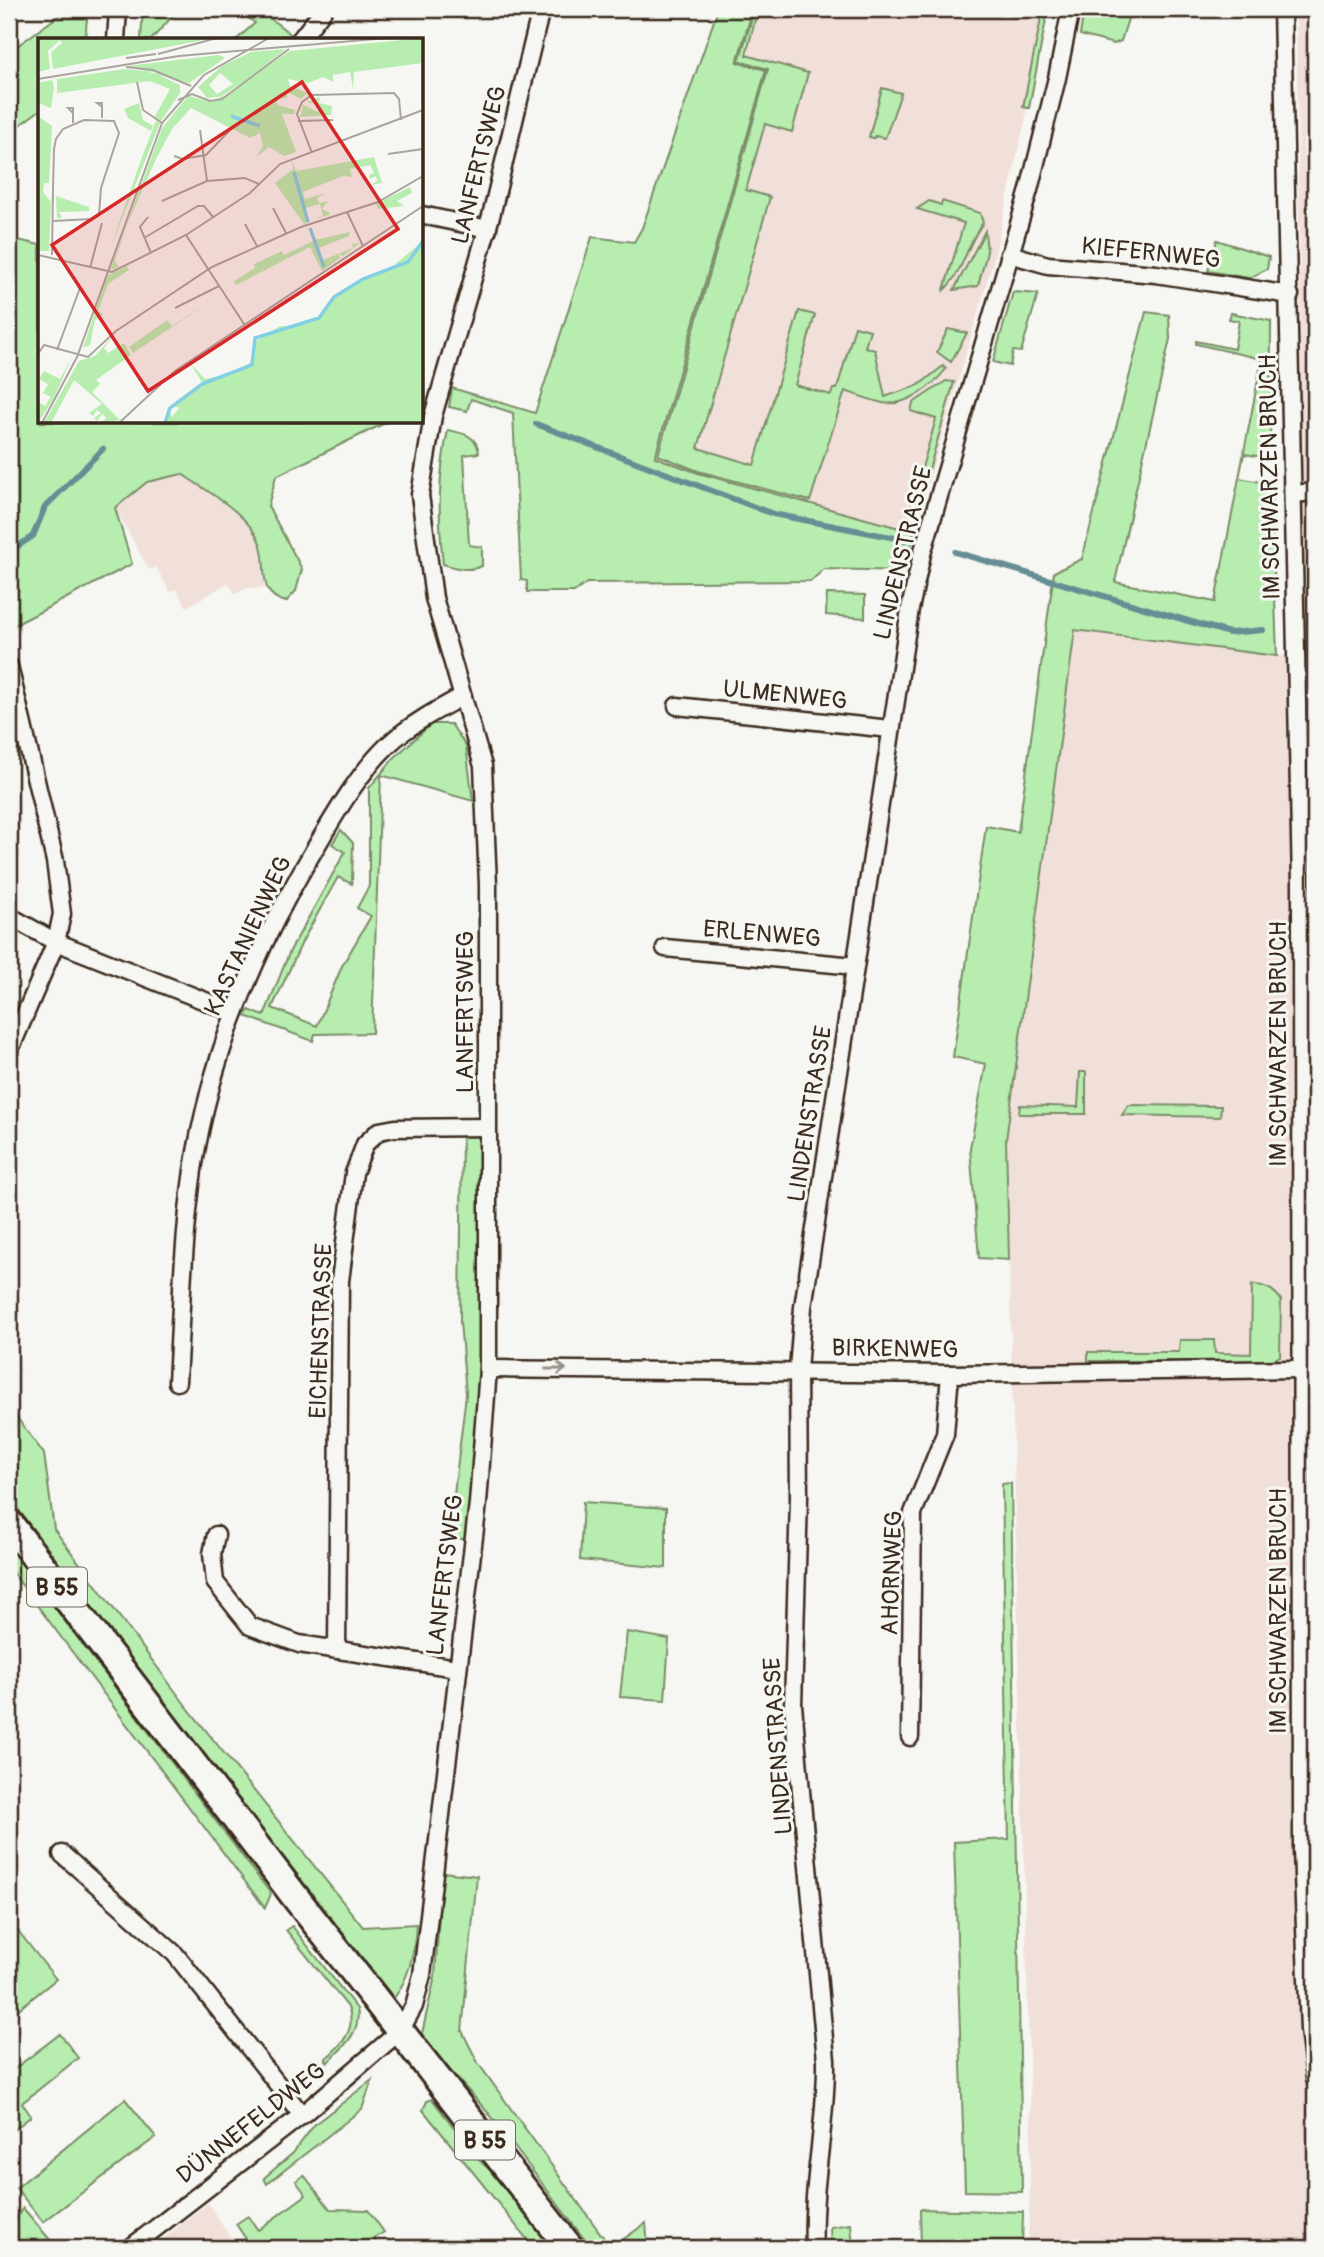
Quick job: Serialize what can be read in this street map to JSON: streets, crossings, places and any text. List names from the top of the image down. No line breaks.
{"streets":{"main road":["B 55"],"street":["LANFERTSWEG","KIEFERNWEG","IM SCHWARZEN BRUCH","LINDENSTRASSE","ULMENWEG","ERLENWEG","KASTANIENWEG","EICHENSTRASSE","BIRKENWEG","AHORNWEG","DÜNNEFELDWEG"]},"crossings":[["LANFERTSWEG","KASTANIENWEG"],["LANFERTSWEG","EICHENSTRASSE"],["LANFERTSWEG","BIRKENWEG"],["LANFERTSWEG","B 55"],["LANFERTSWEG","DÜNNEFELDWEG"],["KIEFERNWEG","IM SCHWARZEN BRUCH"],["KIEFERNWEG","LINDENSTRASSE"],["IM SCHWARZEN BRUCH","BIRKENWEG"],["LINDENSTRASSE","ULMENWEG"],["LINDENSTRASSE","ERLENWEG"],["LINDENSTRASSE","BIRKENWEG"],["BIRKENWEG","AHORNWEG"],["B 55","DÜNNEFELDWEG"]],"one_way":["BIRKENWEG"]}
